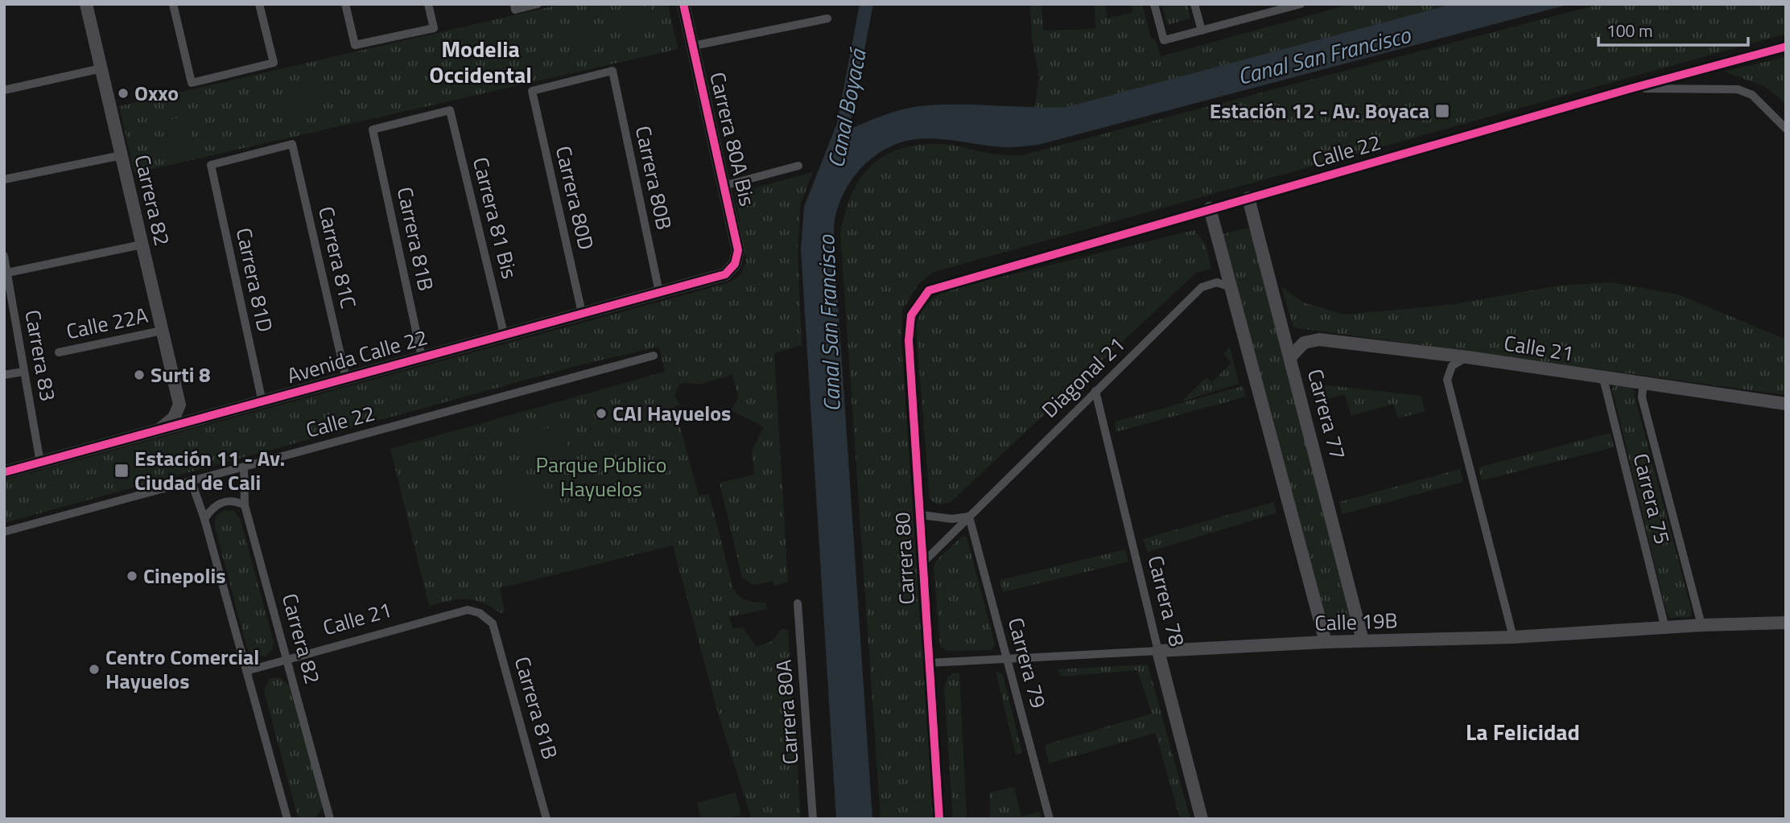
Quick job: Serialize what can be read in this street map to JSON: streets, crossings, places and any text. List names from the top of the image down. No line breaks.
{"streets":{"street":["Carrera 80A Bis","Calle 22","Carrera 80B","Carrera 80D","Carrera 82","Carrera 81 Bis","Carrera 81B","Carrera 81C","Carrera 81D","Calle 22A","Calle 21","Carrera 83","Avenida Calle 22","Diagonal 21","Carrera 77","Carrera 75","Carrera 80","Carrera 78","Calle 19B","Carrera 79","Carrera 80A"]},"crossings":[["Carrera 80A Bis","Avenida Calle 22"],["Calle 22","Carrera 82"],["Calle 22","Carrera 77"],["Calle 22","Carrera 80"],["Carrera 80B","Carrera 80D"],["Carrera 80B","Avenida Calle 22"],["Carrera 80D","Avenida Calle 22"],["Carrera 82","Calle 22A"],["Carrera 82","Calle 21"],["Carrera 81 Bis","Carrera 81B"],["Carrera 81 Bis","Avenida Calle 22"],["Carrera 81B","Calle 21"],["Carrera 81B","Avenida Calle 22"],["Carrera 81C","Carrera 81D"],["Carrera 81C","Avenida Calle 22"],["Carrera 81D","Avenida Calle 22"],["Calle 21","Carrera 77"],["Calle 21","Carrera 75"],["Carrera 83","Avenida Calle 22"],["Diagonal 21","Carrera 80"],["Diagonal 21","Carrera 78"],["Diagonal 21","Carrera 79"],["Carrera 77","Calle 19B"],["Carrera 75","Calle 19B"],["Carrera 80","Calle 19B"],["Carrera 78","Calle 19B"],["Calle 19B","Carrera 79"]],"districts":["Modelia Occidental","La Felicidad"],"water":["Canal San Francisco","Canal Boyacá"],"parks":["Parque Público Hayuelos"],"places":{"other":["Oxxo","Surti 8","CAI Hayuelos","Cinepolis","Centro Comercial Hayuelos"],"transit":["Estación 12 - Av. Boyaca","Estación 11 - Av. Ciudad de Cali"]},"scale_bar":"100 m"}
